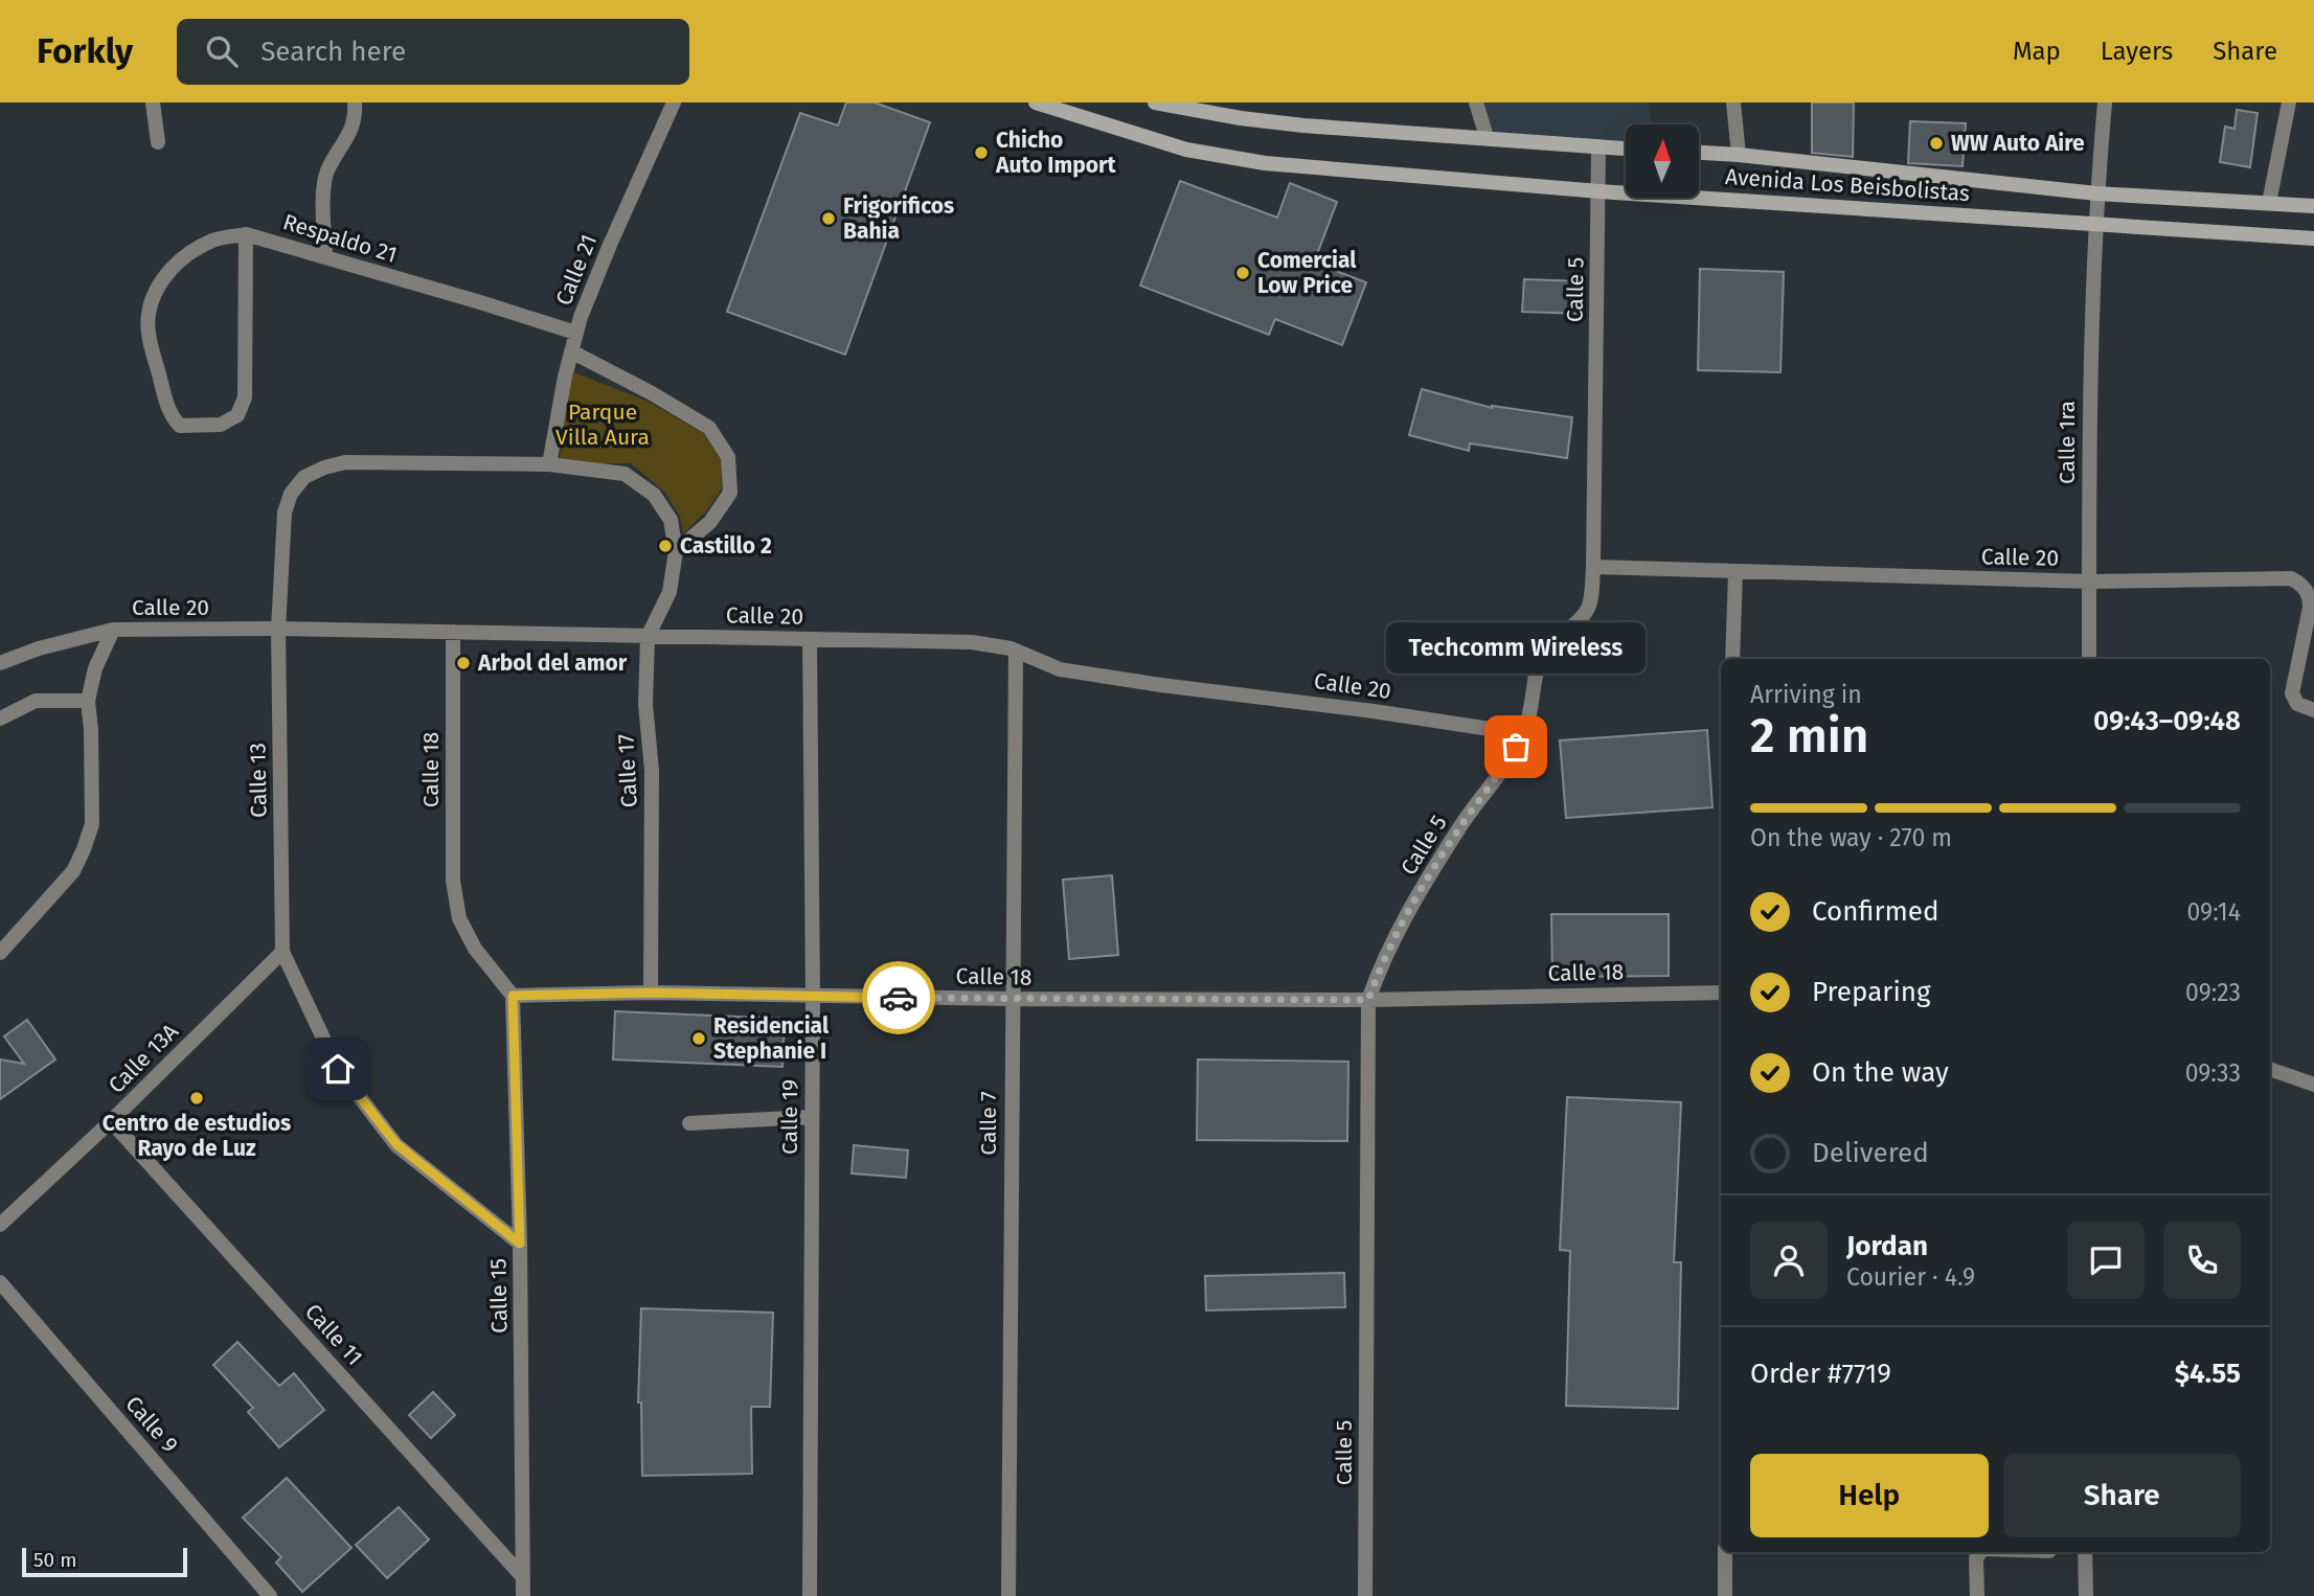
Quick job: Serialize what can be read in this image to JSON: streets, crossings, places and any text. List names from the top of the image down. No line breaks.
{"streets":{"main road":["Avenida Los Beisbolistas"],"street":["Respaldo 21","Calle 21","Calle 5","Calle 1ra","Calle 20","Calle 18","Calle 17","Calle 13","Calle 13A","Calle 19","Calle 7","Calle 15","Calle 11","Calle 9"]},"crossings":[["Avenida Los Beisbolistas","Calle 5"],["Avenida Los Beisbolistas","Calle 1ra"],["Respaldo 21","Calle 21"],["Calle 21","Calle 17"],["Calle 21","Calle 13"],["Calle 5","Calle 20"],["Calle 5","Calle 18"],["Calle 1ra","Calle 20"],["Calle 20","Calle 18"],["Calle 20","Calle 17"],["Calle 20","Calle 13"],["Calle 20","Calle 19"],["Calle 20","Calle 7"],["Calle 18","Calle 17"],["Calle 18","Calle 19"],["Calle 18","Calle 7"],["Calle 18","Calle 15"],["Calle 17","Calle 13"],["Calle 13","Calle 13A"],["Calle 13","Calle 15"],["Calle 13A","Calle 11"],["Calle 15","Calle 11"]],"parks":["Parque Villa Aura"],"places":["WW Auto Aire","Chicho Auto Import","Frigorificos Bahia","Comercial Low Price","Castillo 2","Arbol del amor","Techcomm Wireless","Residencial Stephanie I","Centro de estudios Rayo de Luz"],"scale_bar":"50 m","north":"top","page":{"header":"Forkly","search":"Search here","nav":["Map","Layers","Share"],"bubble":"Techcomm Wireless","heading":["2 min","Arriving in","09:43–09:48"],"panel":["Jordan","Courier · 4.9","Order #7719","$4.55"],"bar":"On the way · 270 m","list":[["Confirmed","09:14"],["Preparing","09:23"],["On the way","09:33"],"Delivered"],"buttons":["Help","Share"],"scale":"50 m"}}
